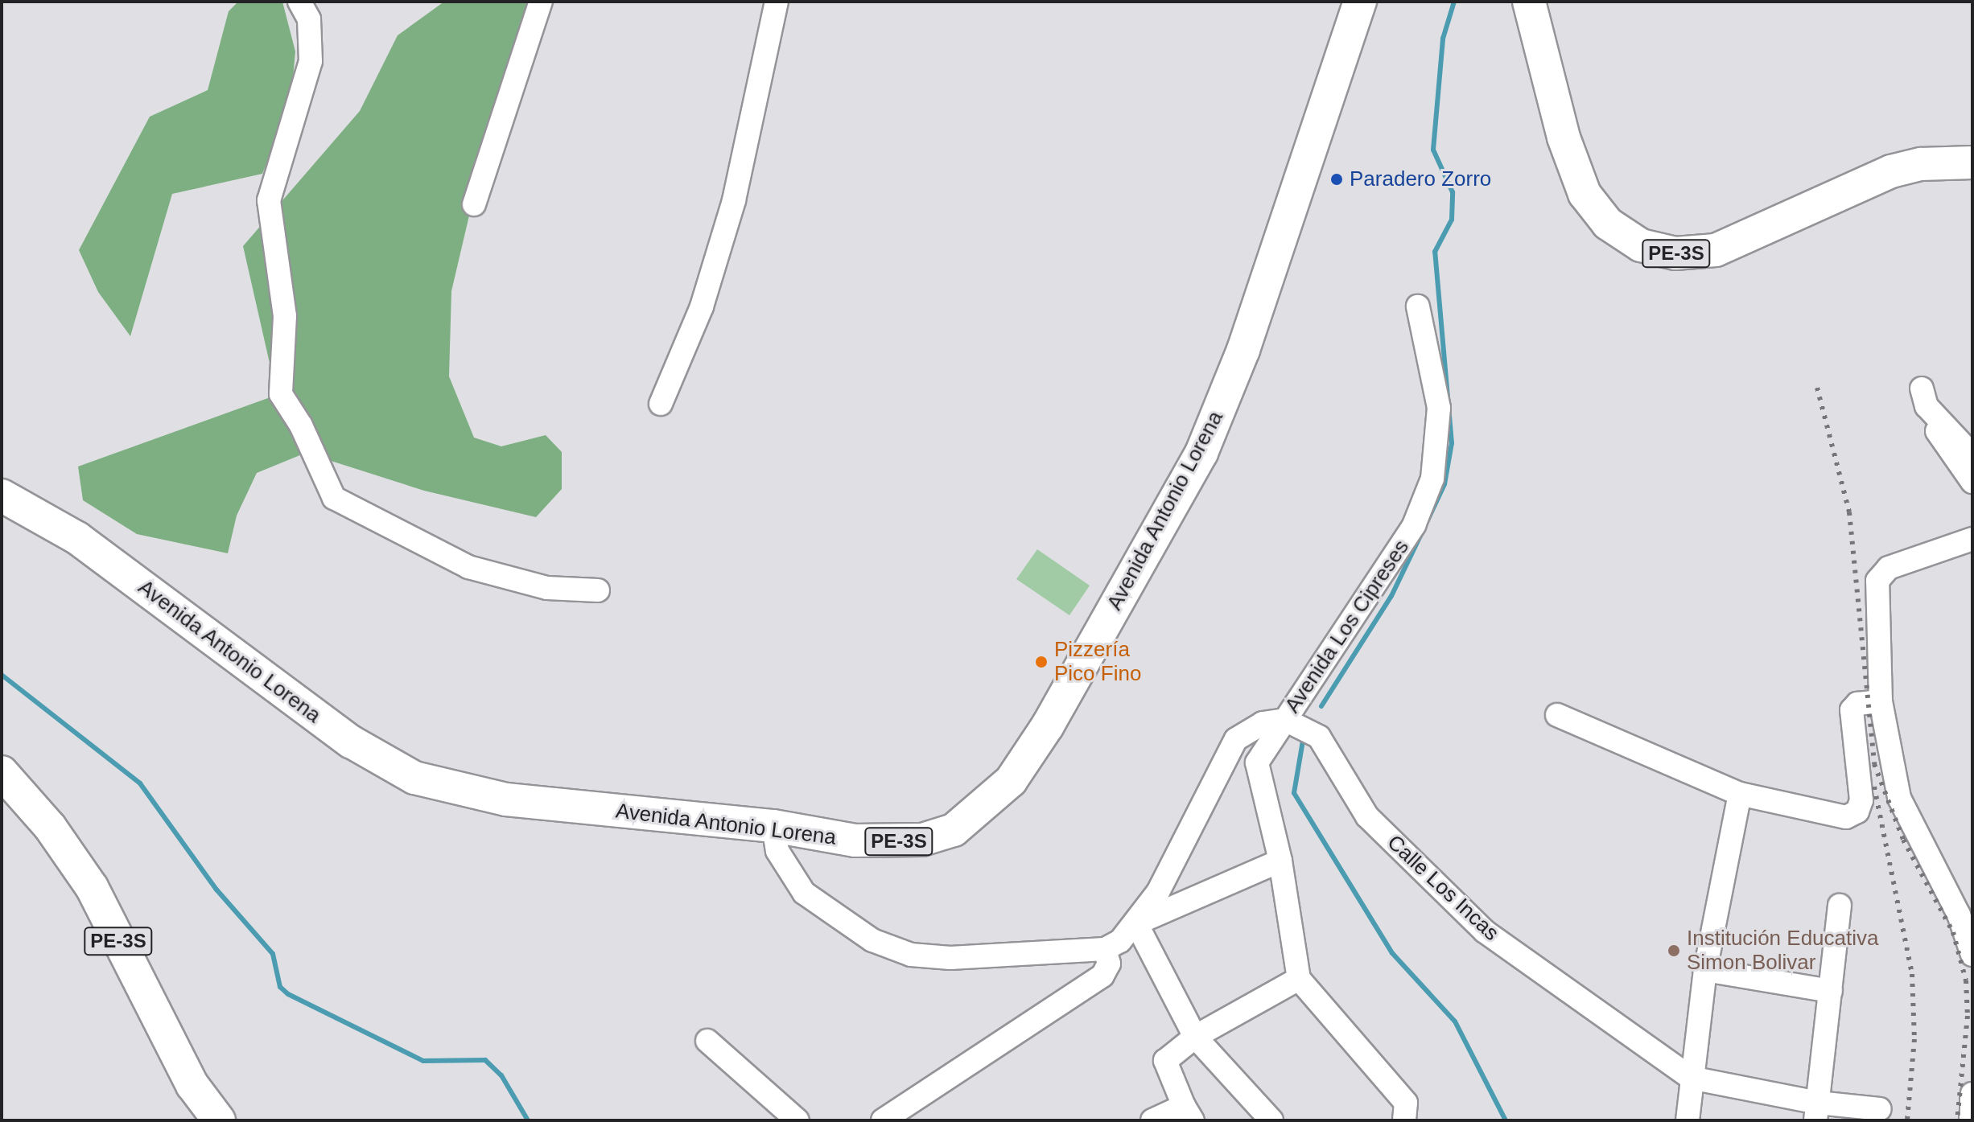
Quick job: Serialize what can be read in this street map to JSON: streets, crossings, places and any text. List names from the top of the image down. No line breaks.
{"streets":{"highway":["PE-3S","Avenida Antonio Lorena"],"street":["Avenida Los Cipreses","Calle Los Incas"]},"crossings":[["Avenida Los Cipreses","Calle Los Incas"]],"places":["Paradero Zorro","Pizzería Pico Fino","Institución Educativa Simon Bolivar"]}
